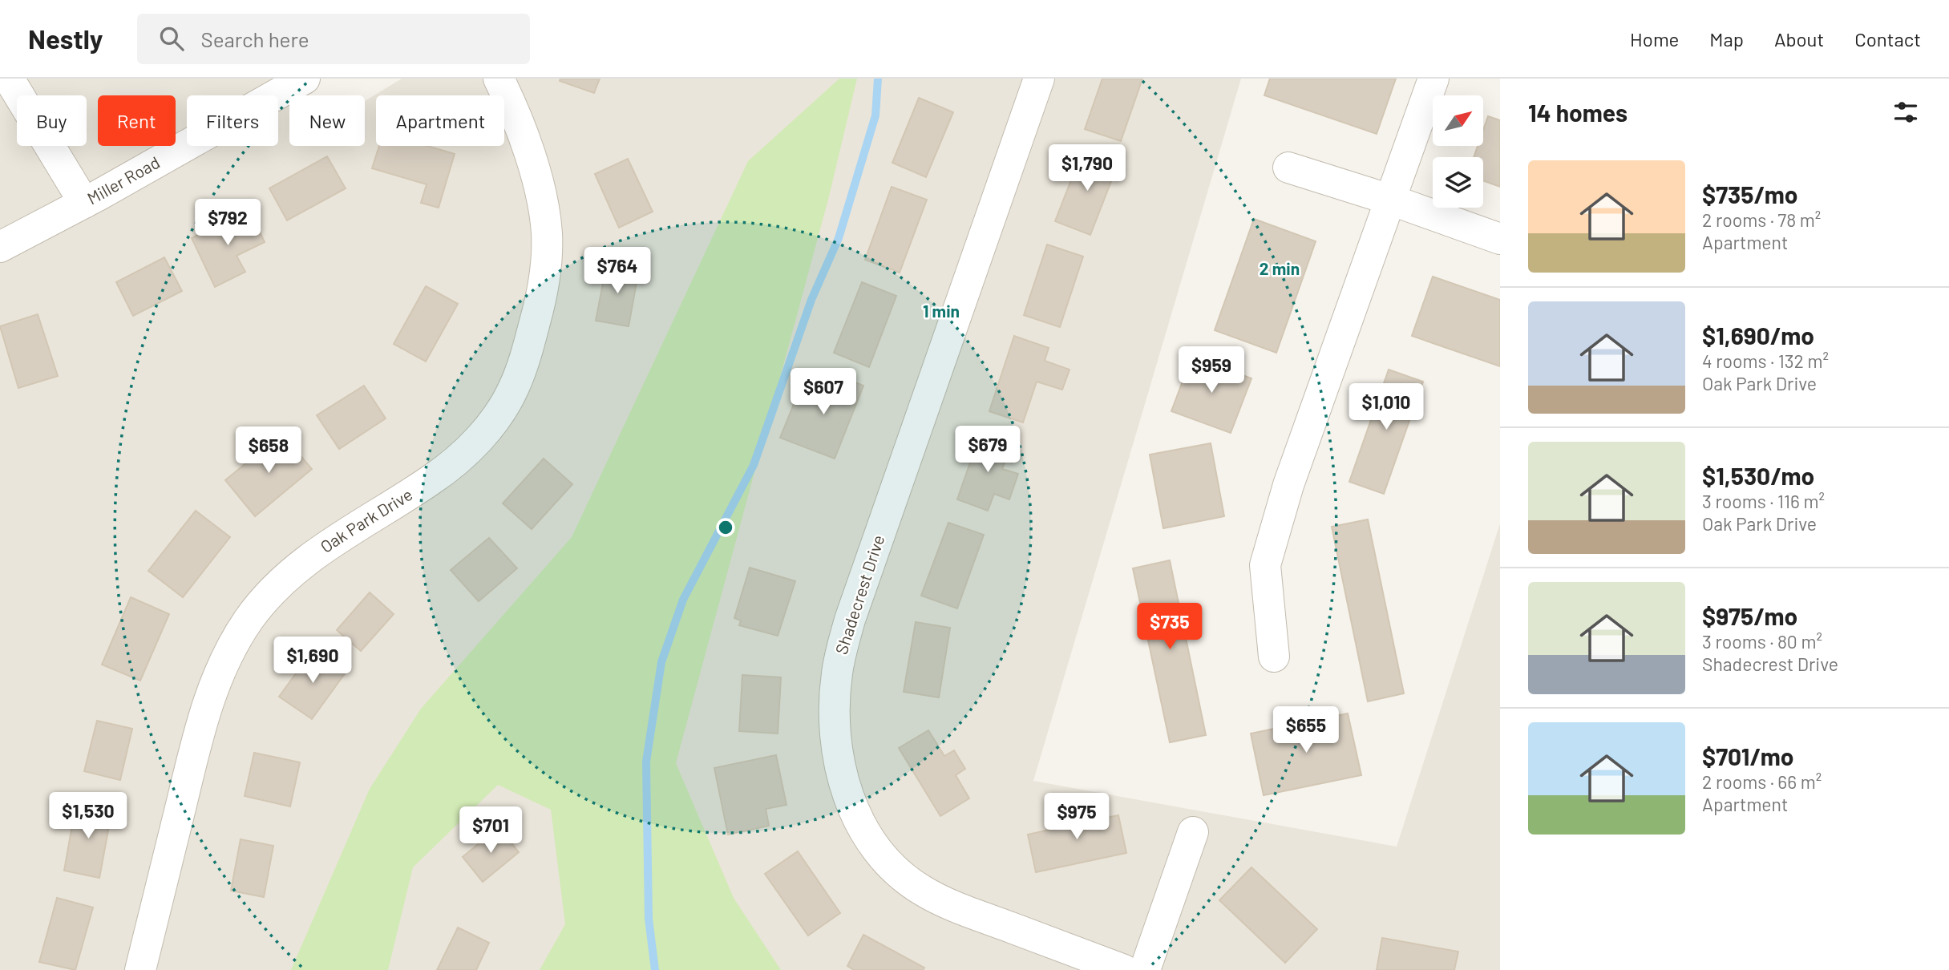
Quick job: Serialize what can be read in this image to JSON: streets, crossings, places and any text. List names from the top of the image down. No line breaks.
{"streets":{"street":["Miller Road","Oak Park Drive","Shadecrest Drive"]},"north":"top right","page":{"header":"Nestly","search":"Search here","nav":["Home","Map","About","Contact"],"heading":"14 homes","chip":["Buy","Rent","Filters","New","Apartment"],"price":["$1,790","$792","$764","$959","$607","$1,010","$679","$658","$735","$1,690","$655","$1,530","$975","$701"],"list":[{"name":"$735/mo","note":"2 rooms · 78 m² · Apartment"},{"name":"$1,690/mo","note":"4 rooms · 132 m² · Oak Park Drive"},{"name":"$1,530/mo","note":"3 rooms · 116 m² · Oak Park Drive"},{"name":"$975/mo","note":"3 rooms · 80 m² · Shadecrest Drive"},{"name":"$701/mo","note":"2 rooms · 66 m² · Apartment"}]},"rings":["2 min","1 min"]}
